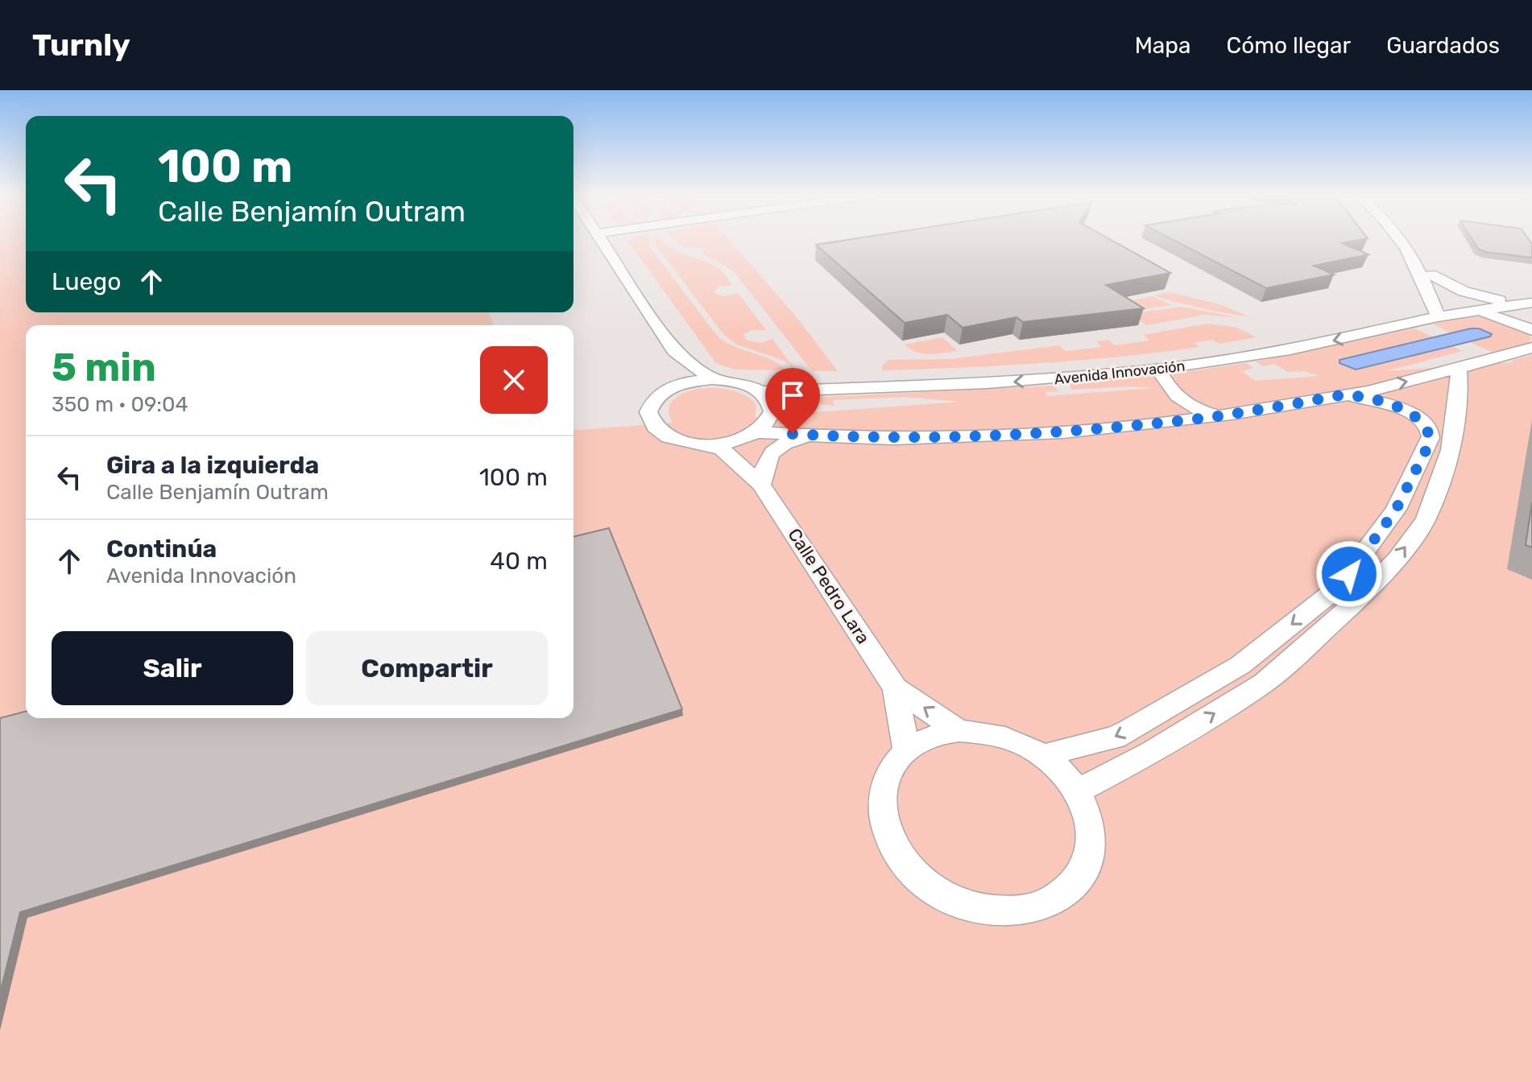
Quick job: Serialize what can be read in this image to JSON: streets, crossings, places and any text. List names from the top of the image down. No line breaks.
{"streets":{"street":["Avenida Innovación","Calle Pedro Lara"]},"page":{"header":"Turnly","nav":["Mapa","Cómo llegar","Guardados"],"turn":["100 m","Calle Benjamín Outram"],"then":"Luego","heading":["5 min","350 m · 09:04"],"list":[{"name":"Gira a la izquierda","note":"Calle Benjamín Outram","value":"100 m"},{"name":"Continúa","note":"Avenida Innovación","value":"40 m"}],"buttons":["Salir","Compartir"]}}
